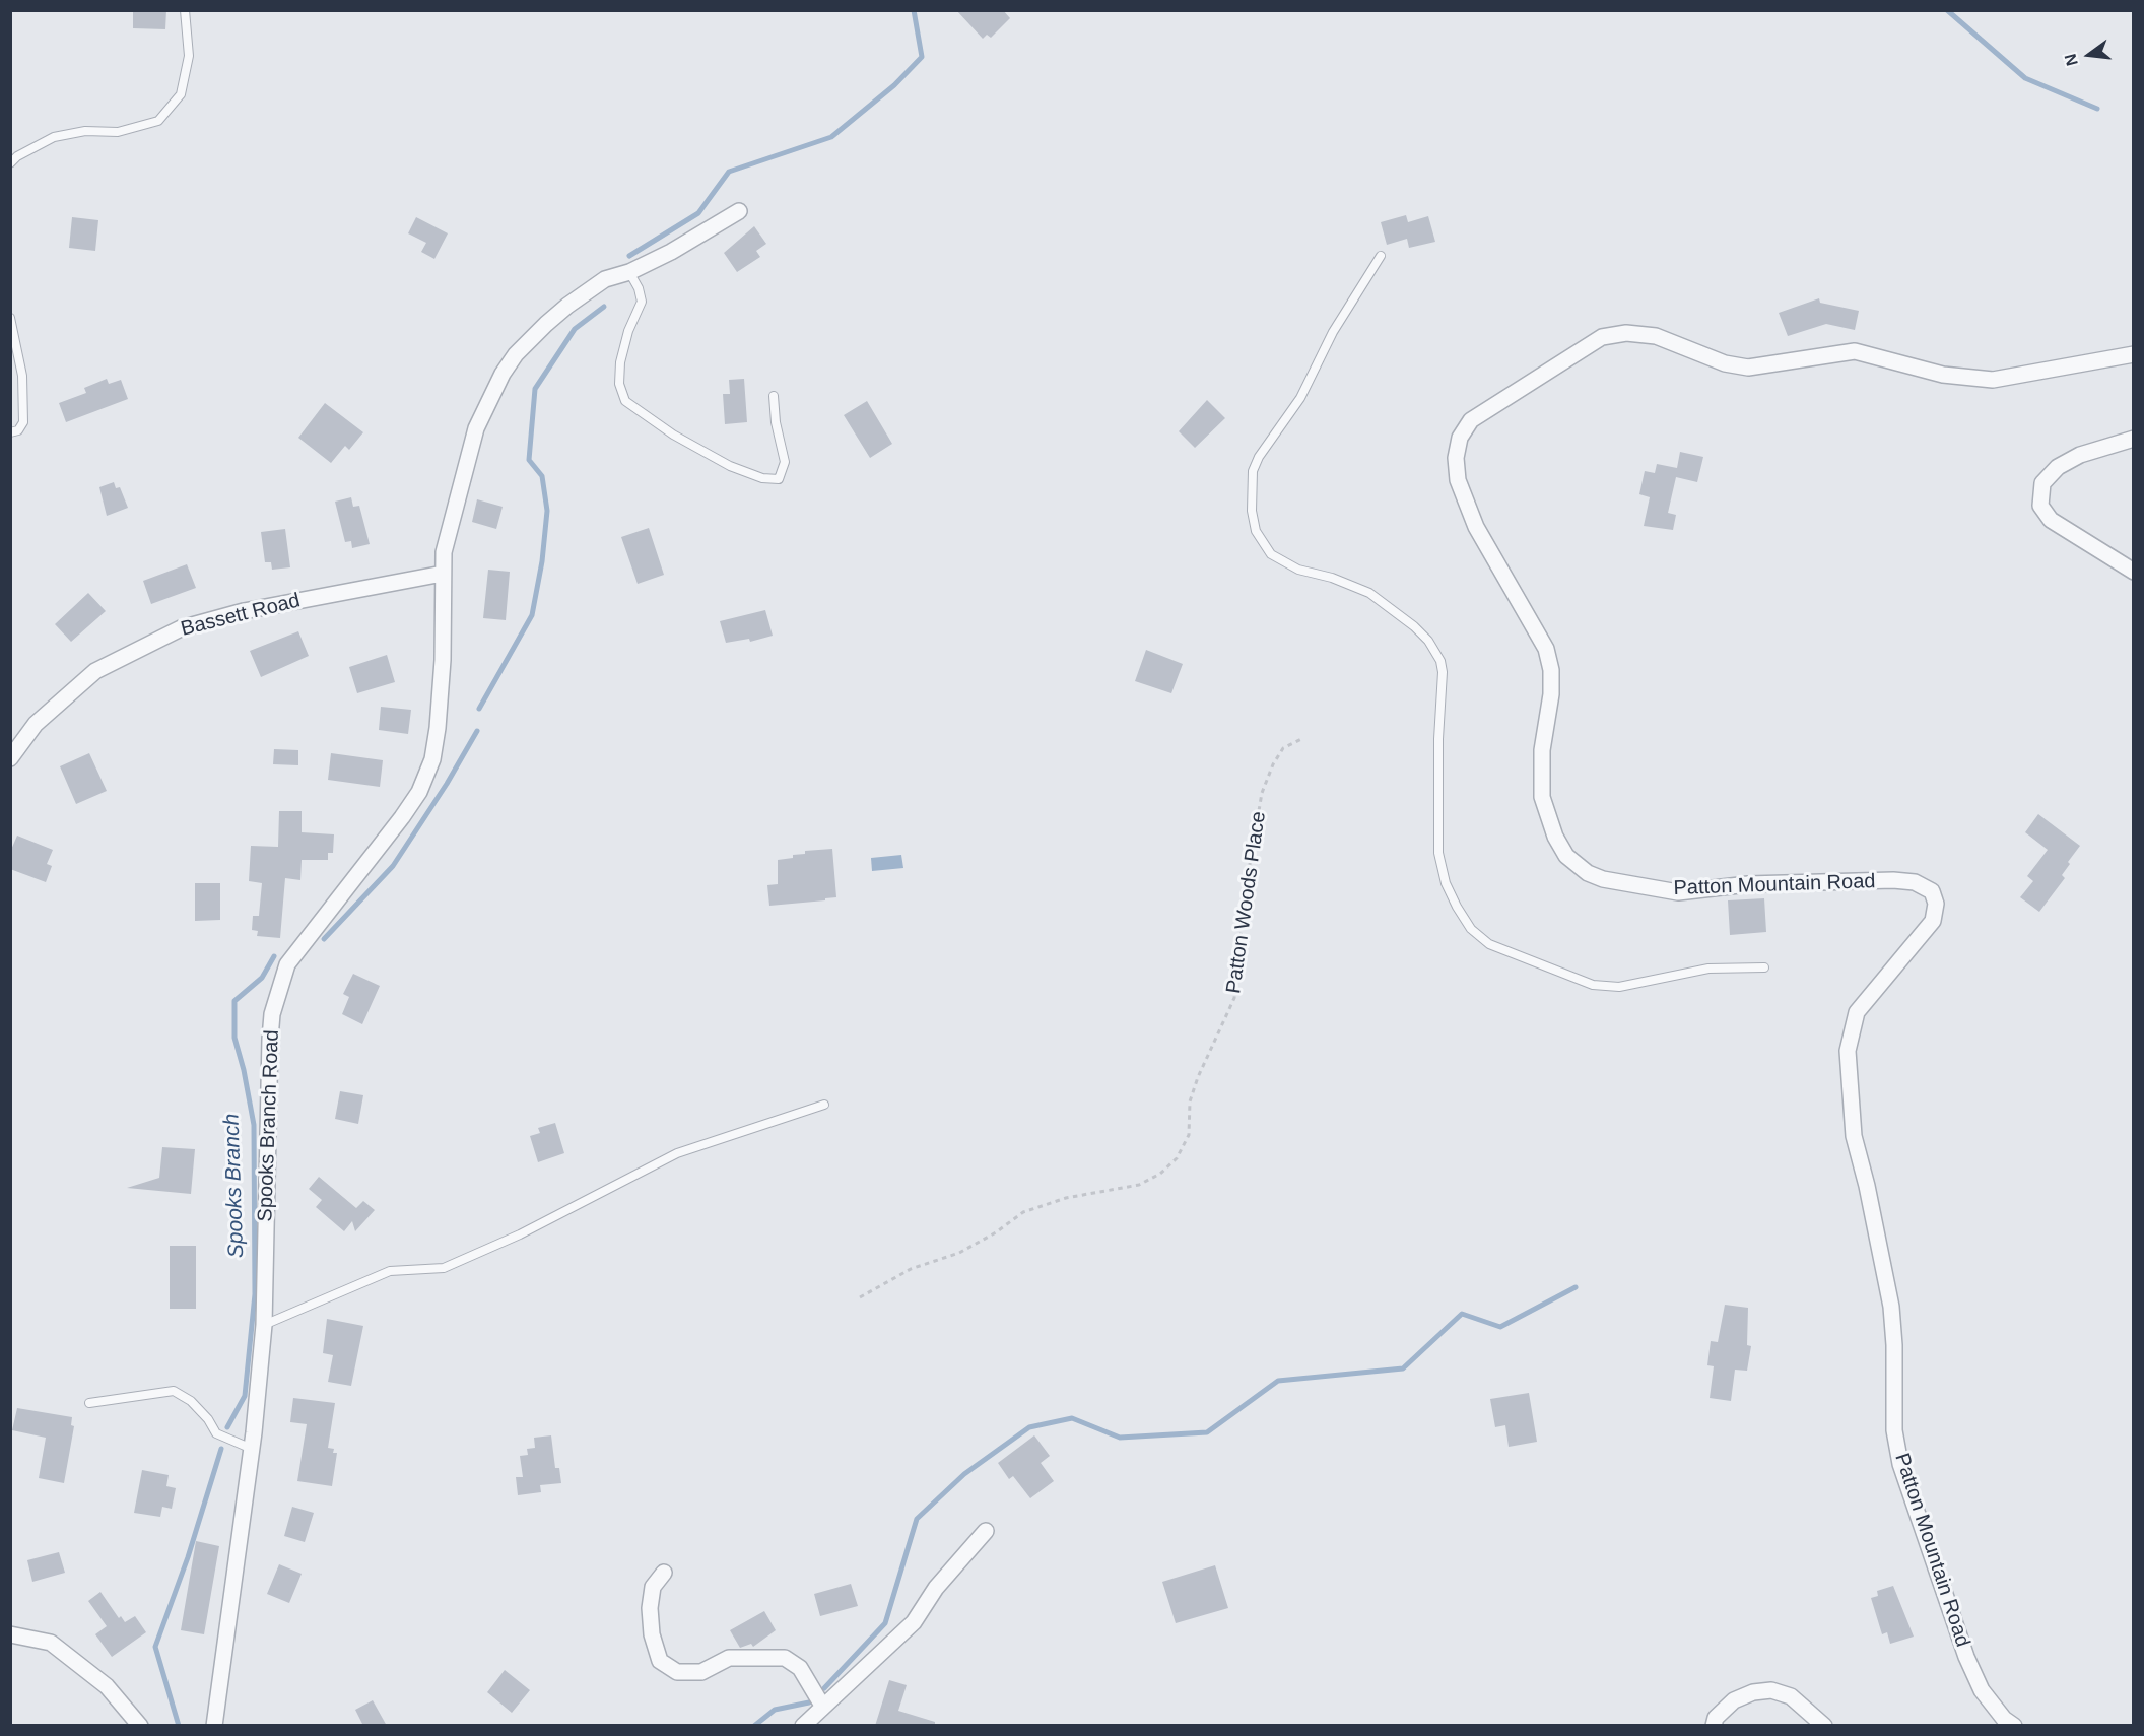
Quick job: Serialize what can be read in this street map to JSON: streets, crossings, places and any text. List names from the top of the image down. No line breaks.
{"streets":{"street":["Bassett Road","Patton Mountain Road","Spooks Branch Road"],"path":["Patton Woods Place"]},"crossings":[["Bassett Road","Spooks Branch Road"]],"water":["Spooks Branch"],"north":"left"}
